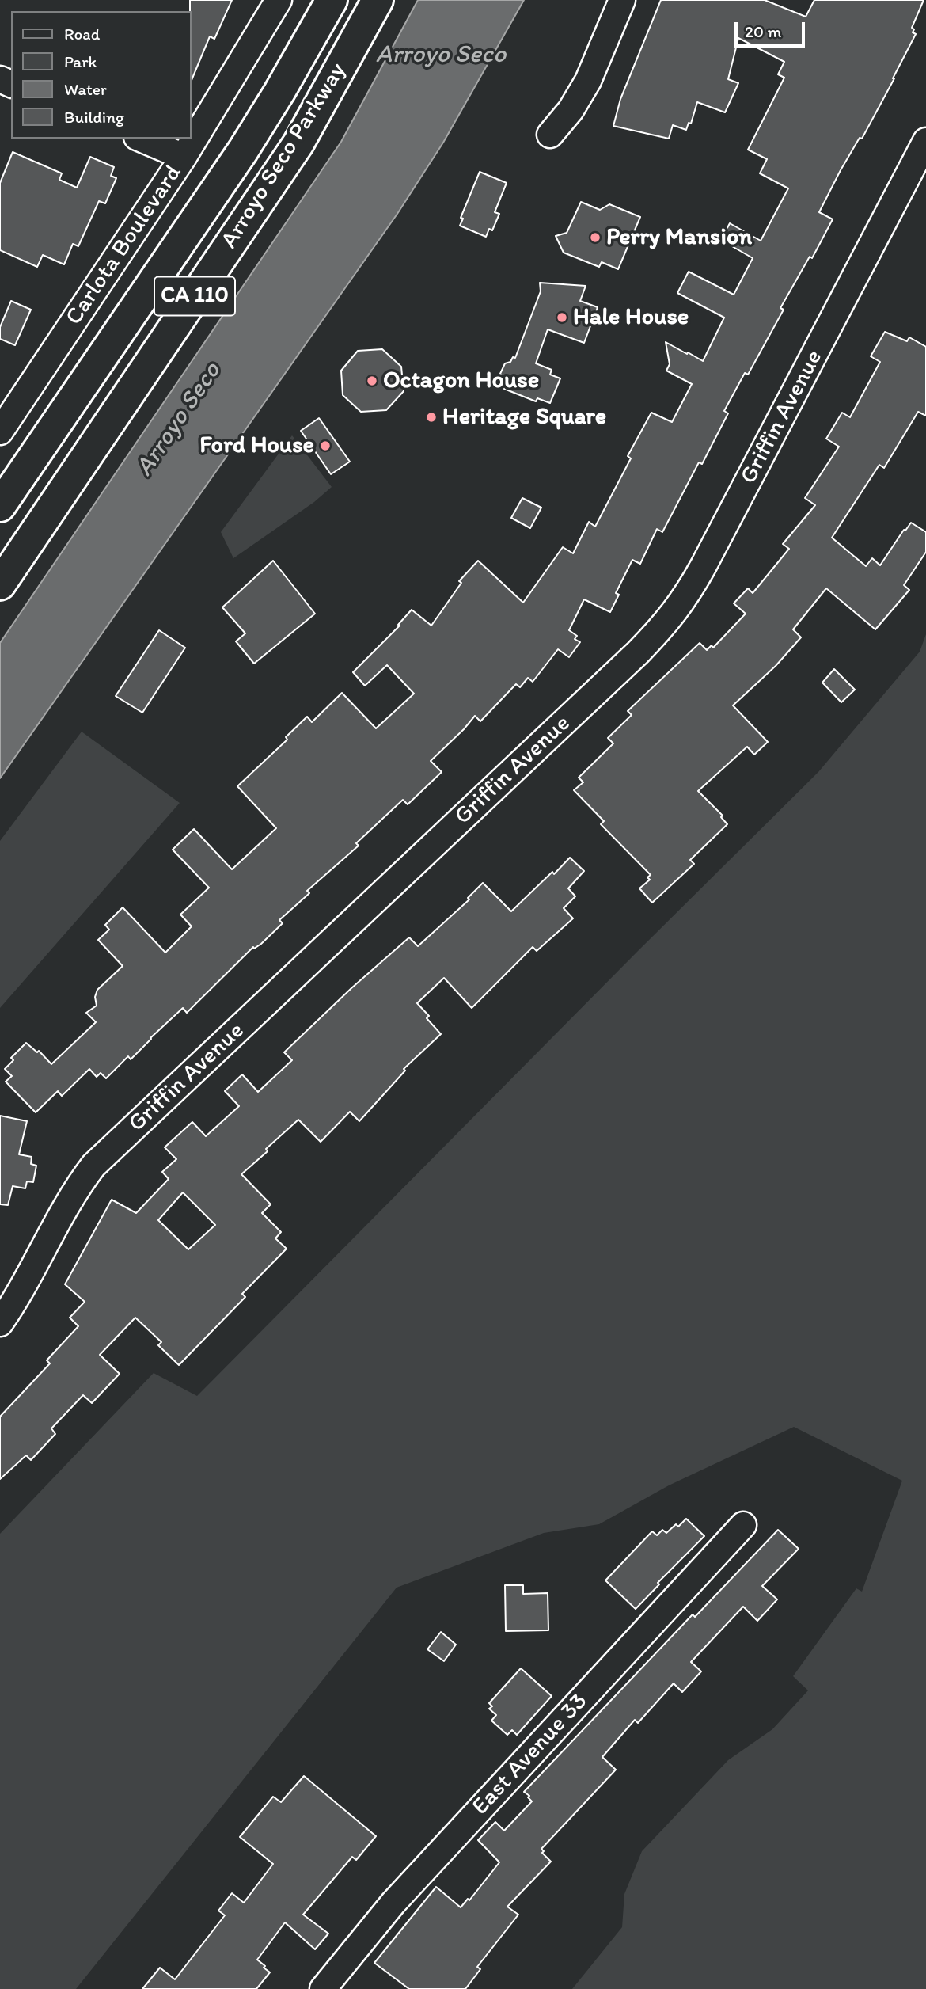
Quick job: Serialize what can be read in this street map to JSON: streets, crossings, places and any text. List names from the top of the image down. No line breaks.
{"streets":{"highway":["Arroyo Seco Parkway","CA 110"],"street":["Carlota Boulevard","Griffin Avenue","East Avenue 33"]},"water":["Arroyo Seco"],"places":["Perry Mansion","Hale House","Octagon House","Heritage Square","Ford House"],"legend":["Road","Park","Water","Building"],"scale_bar":"20 m"}
